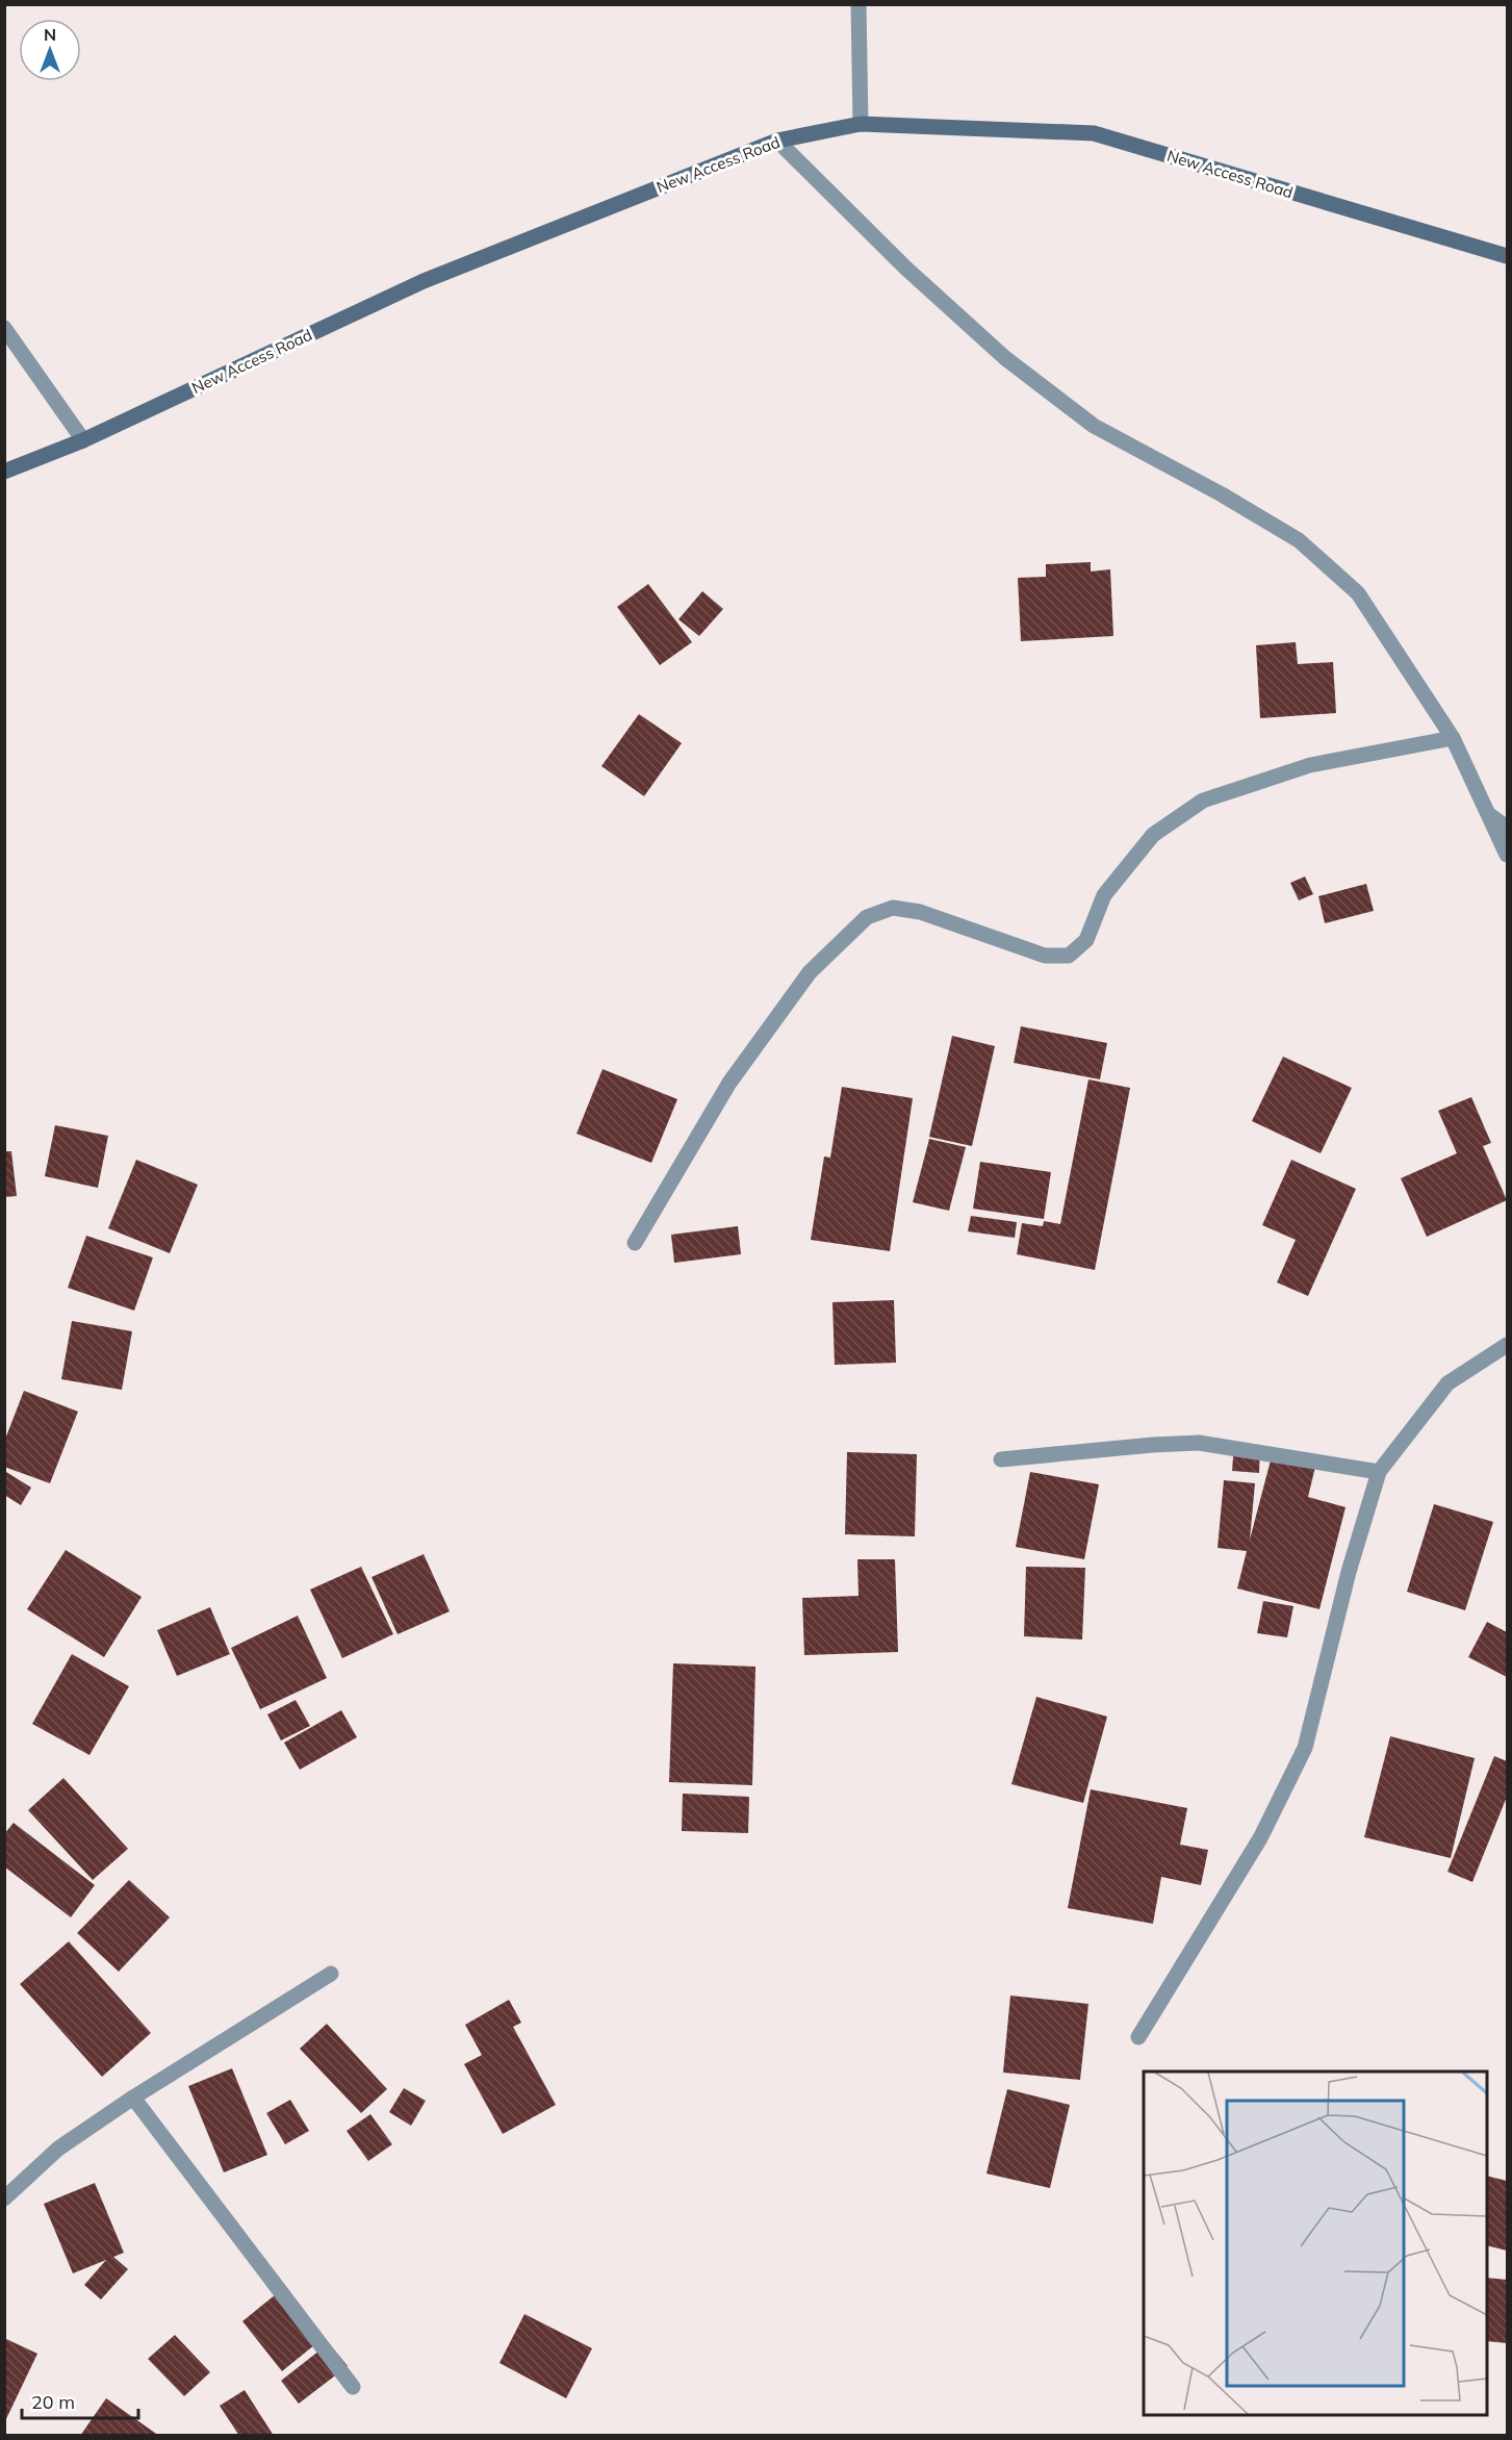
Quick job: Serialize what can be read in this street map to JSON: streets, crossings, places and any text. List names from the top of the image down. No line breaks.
{"streets":{"main road":["New Access Road"]},"scale_bar":"20 m","north":"top"}
